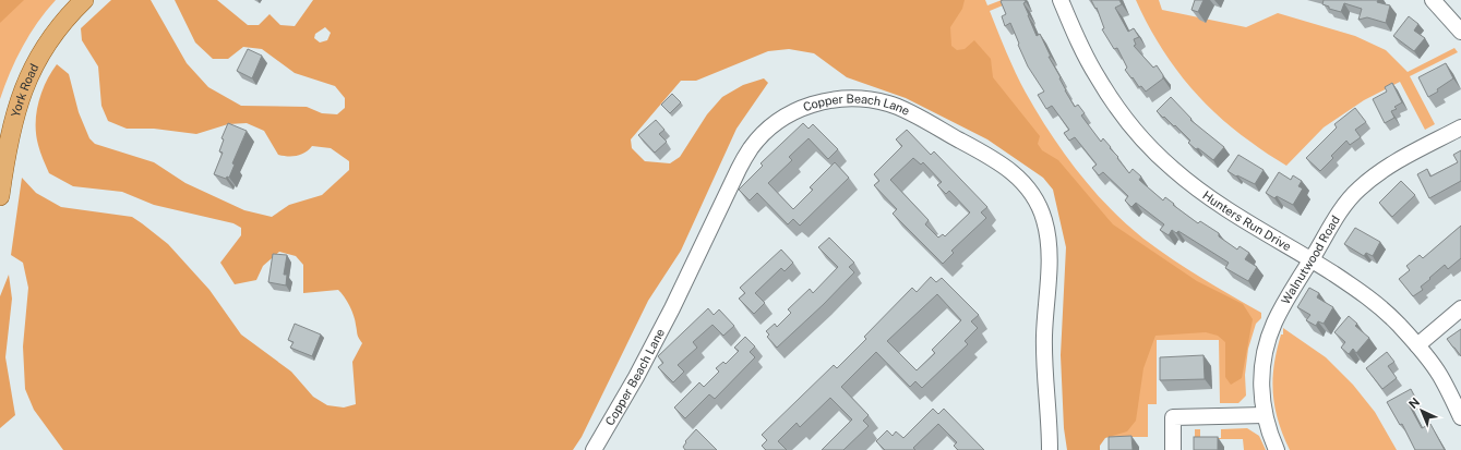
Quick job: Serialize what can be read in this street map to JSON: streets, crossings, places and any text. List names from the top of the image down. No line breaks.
{"streets":{"main road":["York Road"],"street":["Copper Beach Lane","Hunters Run Drive","Walnutwood Road"]},"crossings":[["Hunters Run Drive","Walnutwood Road"]],"north":"top left"}
